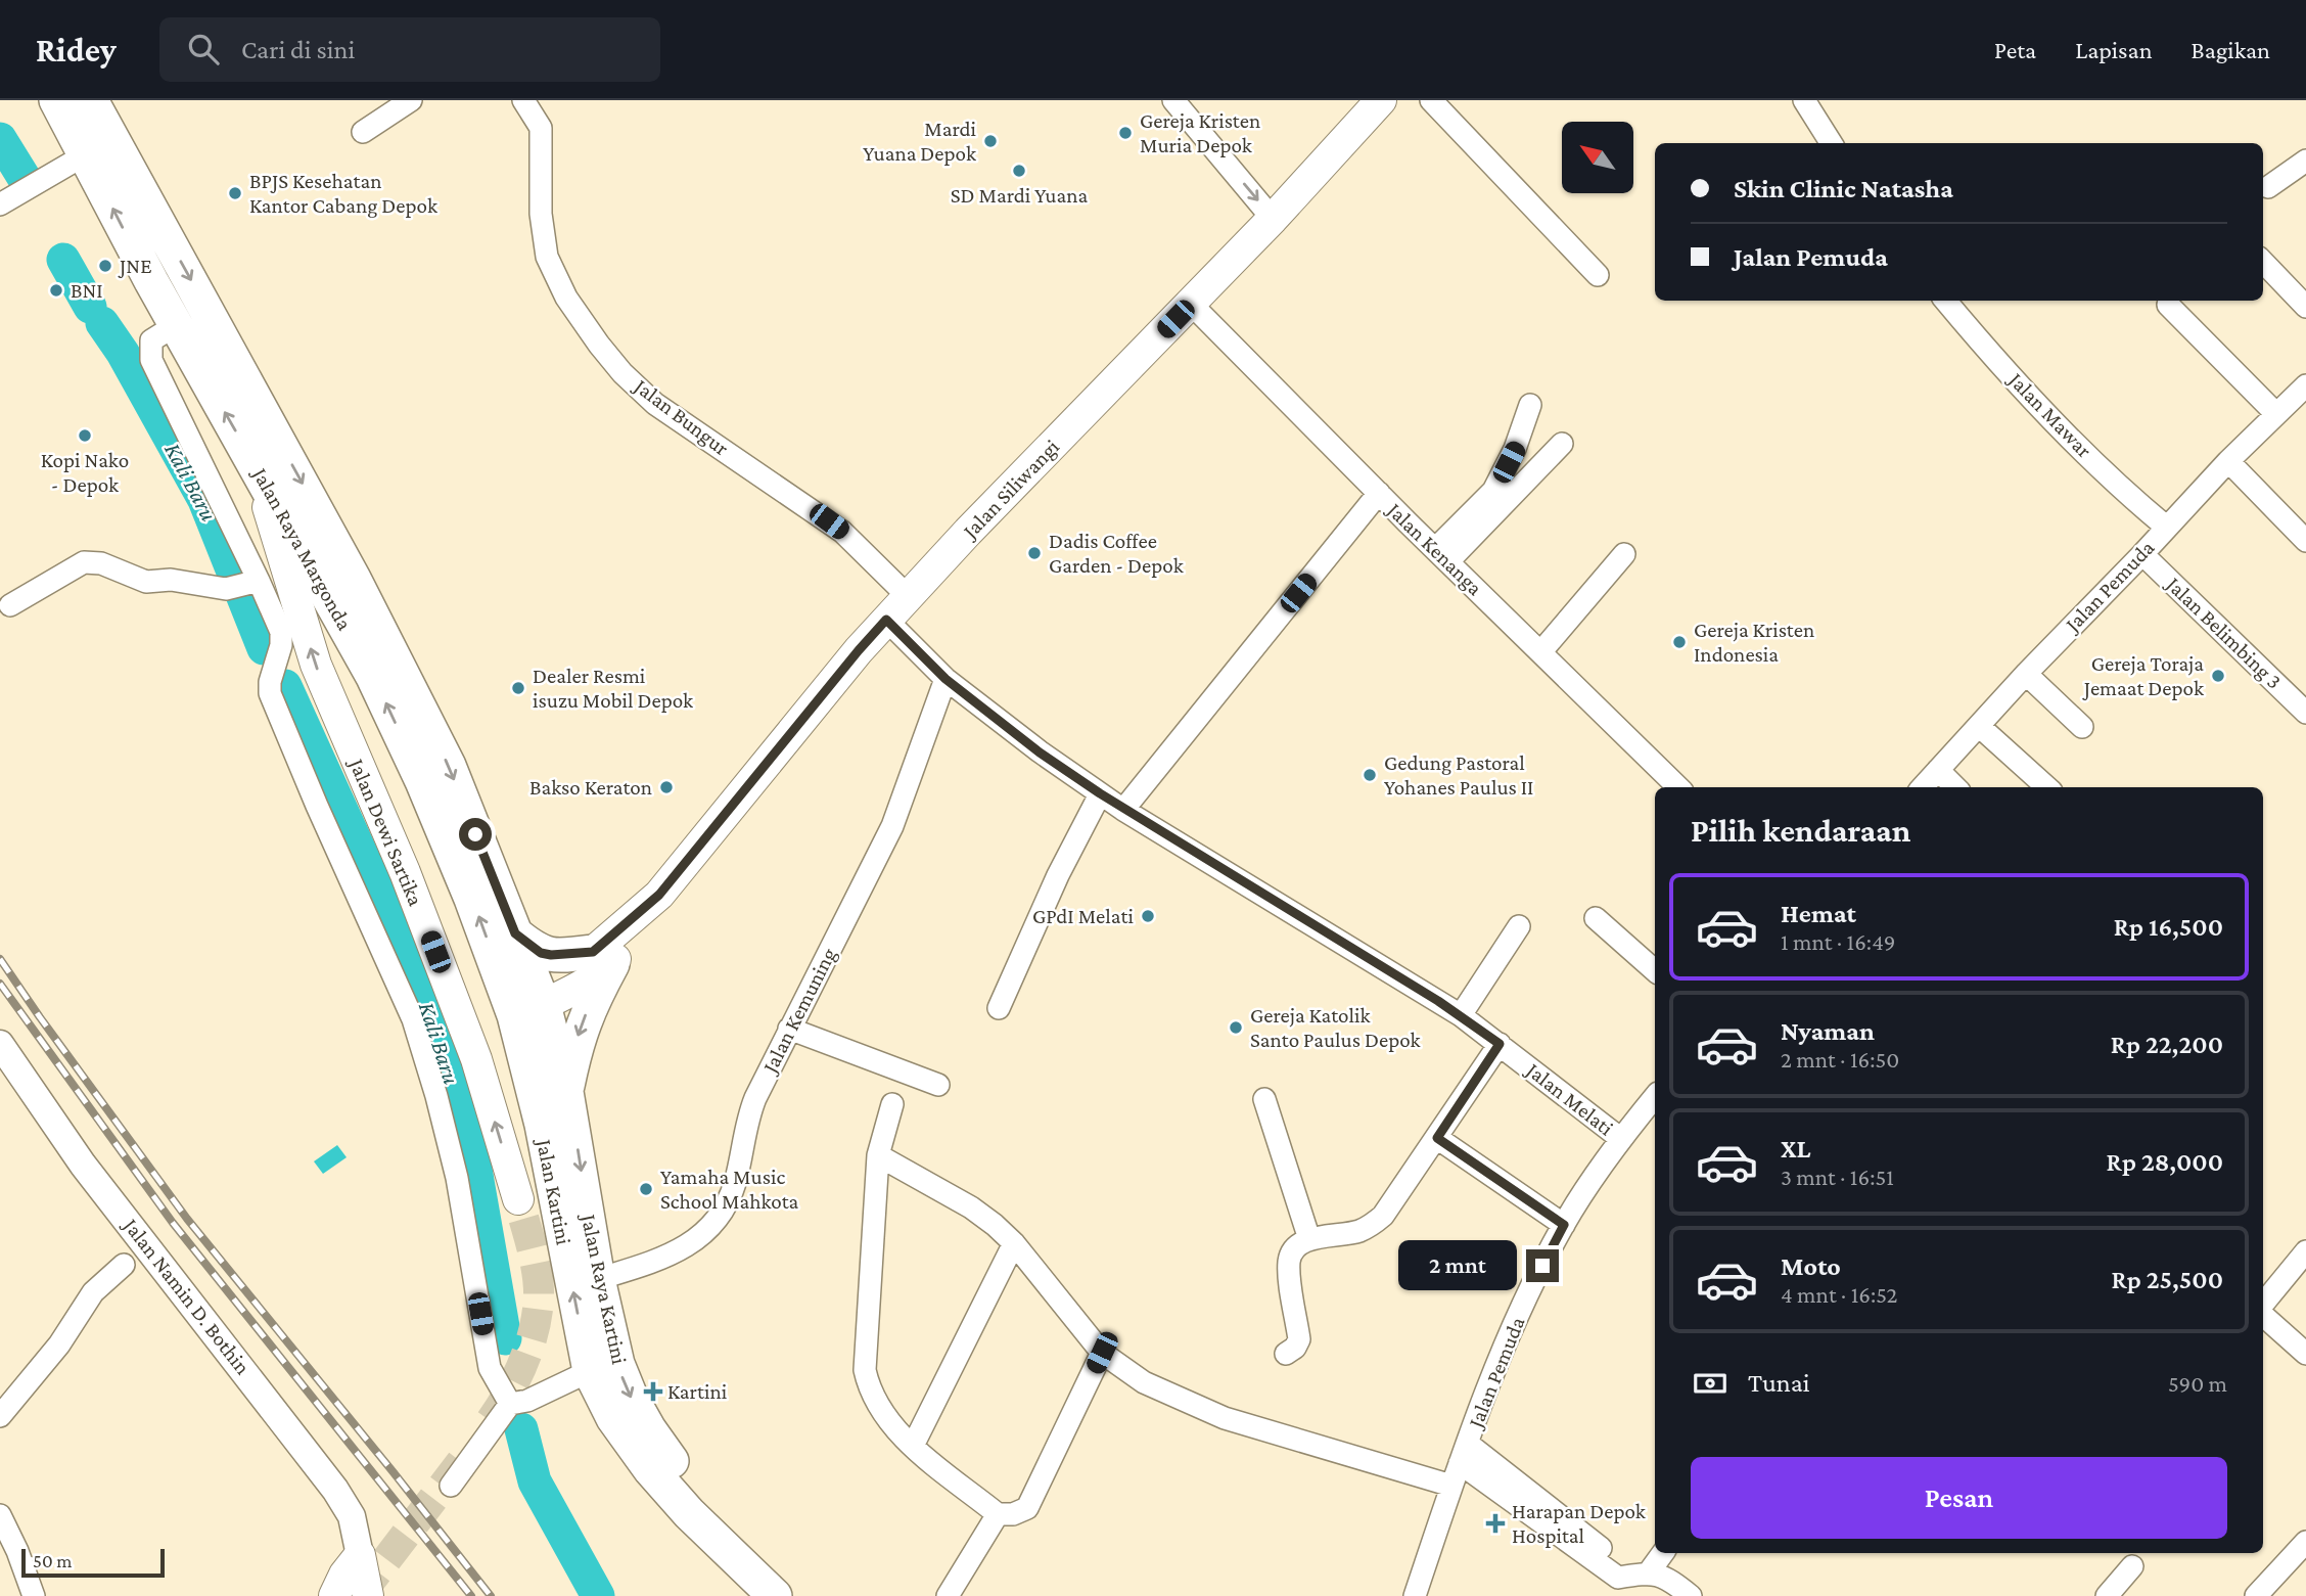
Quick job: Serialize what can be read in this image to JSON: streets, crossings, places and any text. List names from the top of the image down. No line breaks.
{"streets":{"main road":["Jalan Siliwangi","Jalan Raya Margonda","Jalan Dewi Sartika","Jalan Kartini","Jalan Raya Kartini"],"street":["Jalan Mawar","Jalan Bungur","Jalan Kenanga","Jalan Pemuda","Jalan Belimbing 3","Jalan Kemuning","Jalan Melati","Jalan Namin D. Bothin"]},"crossings":[["Jalan Mawar","Jalan Pemuda"],["Jalan Bungur","Jalan Siliwangi"],["Jalan Siliwangi","Jalan Raya Margonda"],["Jalan Siliwangi","Jalan Kenanga"],["Jalan Siliwangi","Jalan Melati"],["Jalan Siliwangi","Jalan Kartini"],["Jalan Siliwangi","Jalan Raya Kartini"],["Jalan Raya Margonda","Jalan Dewi Sartika"],["Jalan Raya Margonda","Jalan Kartini"],["Jalan Raya Margonda","Jalan Raya Kartini"],["Jalan Pemuda","Jalan Belimbing 3"],["Jalan Pemuda","Jalan Melati"],["Jalan Kemuning","Jalan Melati"],["Jalan Kemuning","Jalan Raya Kartini"],["Jalan Kartini","Jalan Raya Kartini"]],"one_way":["Jalan Dewi Sartika","Jalan Kartini"],"water":["Kali Baru"],"places":{"other":["Gereja Kristen Muria Depok","Mardi Yuana Depok","SD Mardi Yuana","BPJS Kesehatan Kantor Cabang Depok","JNE","BNI","Kopi Nako - Depok","Dadis Coffee Garden - Depok","Gereja Kristen Indonesia","Gereja Toraja Jemaat Depok","Dealer Resmi isuzu Mobil Depok","Gedung Pastoral Yohanes Paulus II","Bakso Keraton","GPdI Melati","Gereja Katolik Santo Paulus Depok","Yamaha Music School Mahkota"],"health":["Kartini","Harapan Depok Hospital"]},"scale_bar":"50 m","north":"top left","page":{"header":"Ridey","search":"Cari di sini","nav":["Peta","Lapisan","Bagikan"],"banner":["Skin Clinic Natasha","Jalan Pemuda"],"heading":"Pilih kendaraan","list":[{"name":"Hemat","note":"1 mnt · 16:49","value":"Rp 16,500"},{"name":"Nyaman","note":"2 mnt · 16:50","value":"Rp 22,200"},{"name":"XL","note":"3 mnt · 16:51","value":"Rp 28,000"},{"name":"Moto","note":"4 mnt · 16:52","value":"Rp 25,500"}],"bubble":"2 mnt","pay":["Tunai","590 m"],"buttons":"Pesan","scale":"50 m"}}
